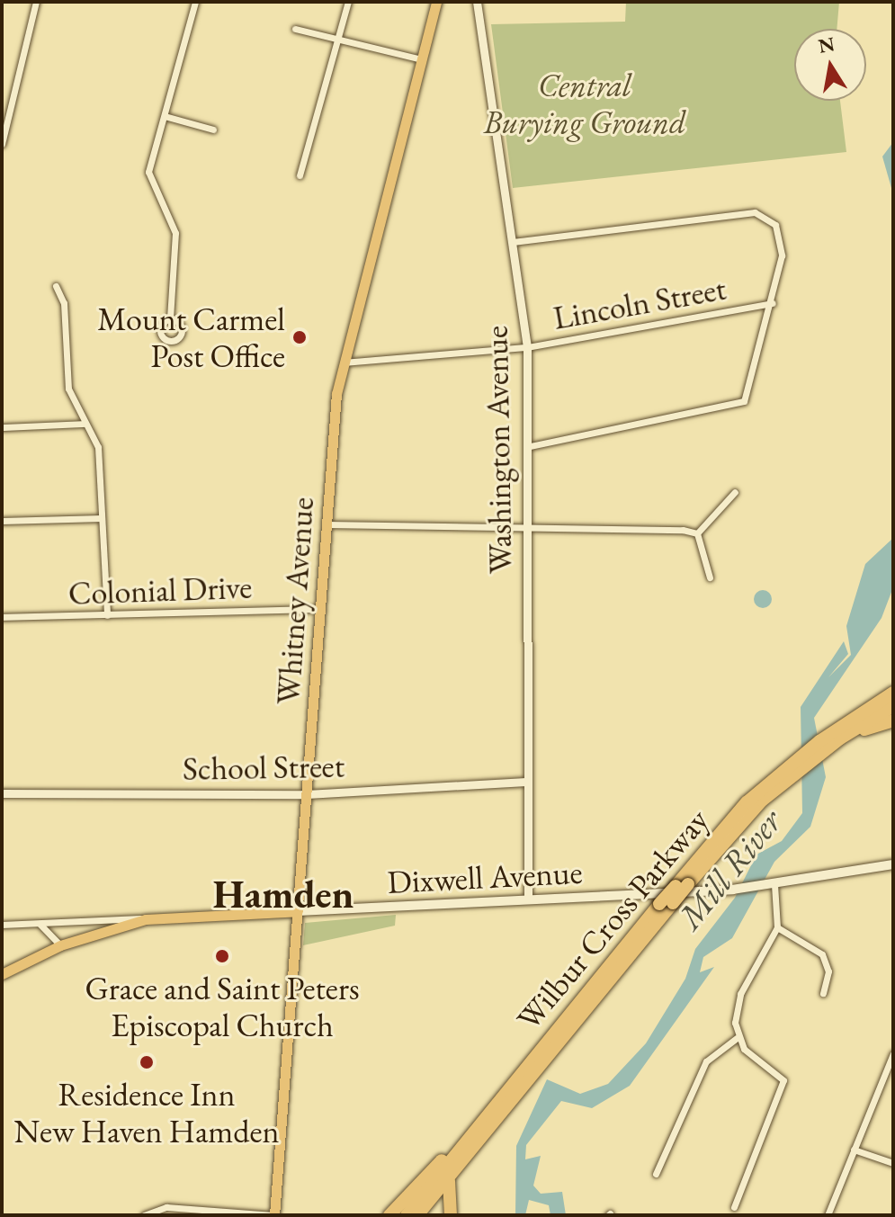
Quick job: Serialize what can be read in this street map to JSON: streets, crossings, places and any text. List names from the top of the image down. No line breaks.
{"streets":{"highway":["Wilbur Cross Parkway"],"main road":["Whitney Avenue","Dixwell Avenue"],"street":["Lincoln Street","Washington Avenue","Colonial Drive","School Street"]},"crossings":[["Lincoln Street","Washington Avenue"],["Lincoln Street","Whitney Avenue"],["Washington Avenue","School Street"],["Washington Avenue","Dixwell Avenue"],["Colonial Drive","Whitney Avenue"],["Whitney Avenue","School Street"],["Whitney Avenue","Dixwell Avenue"]],"districts":["Hamden"],"water":["Mill River"],"parks":["Central Burying Ground"],"places":["Mount Carmel Post Office","Grace and Saint Peters Episcopal Church","Residence Inn New Haven Hamden"],"north":"top"}
